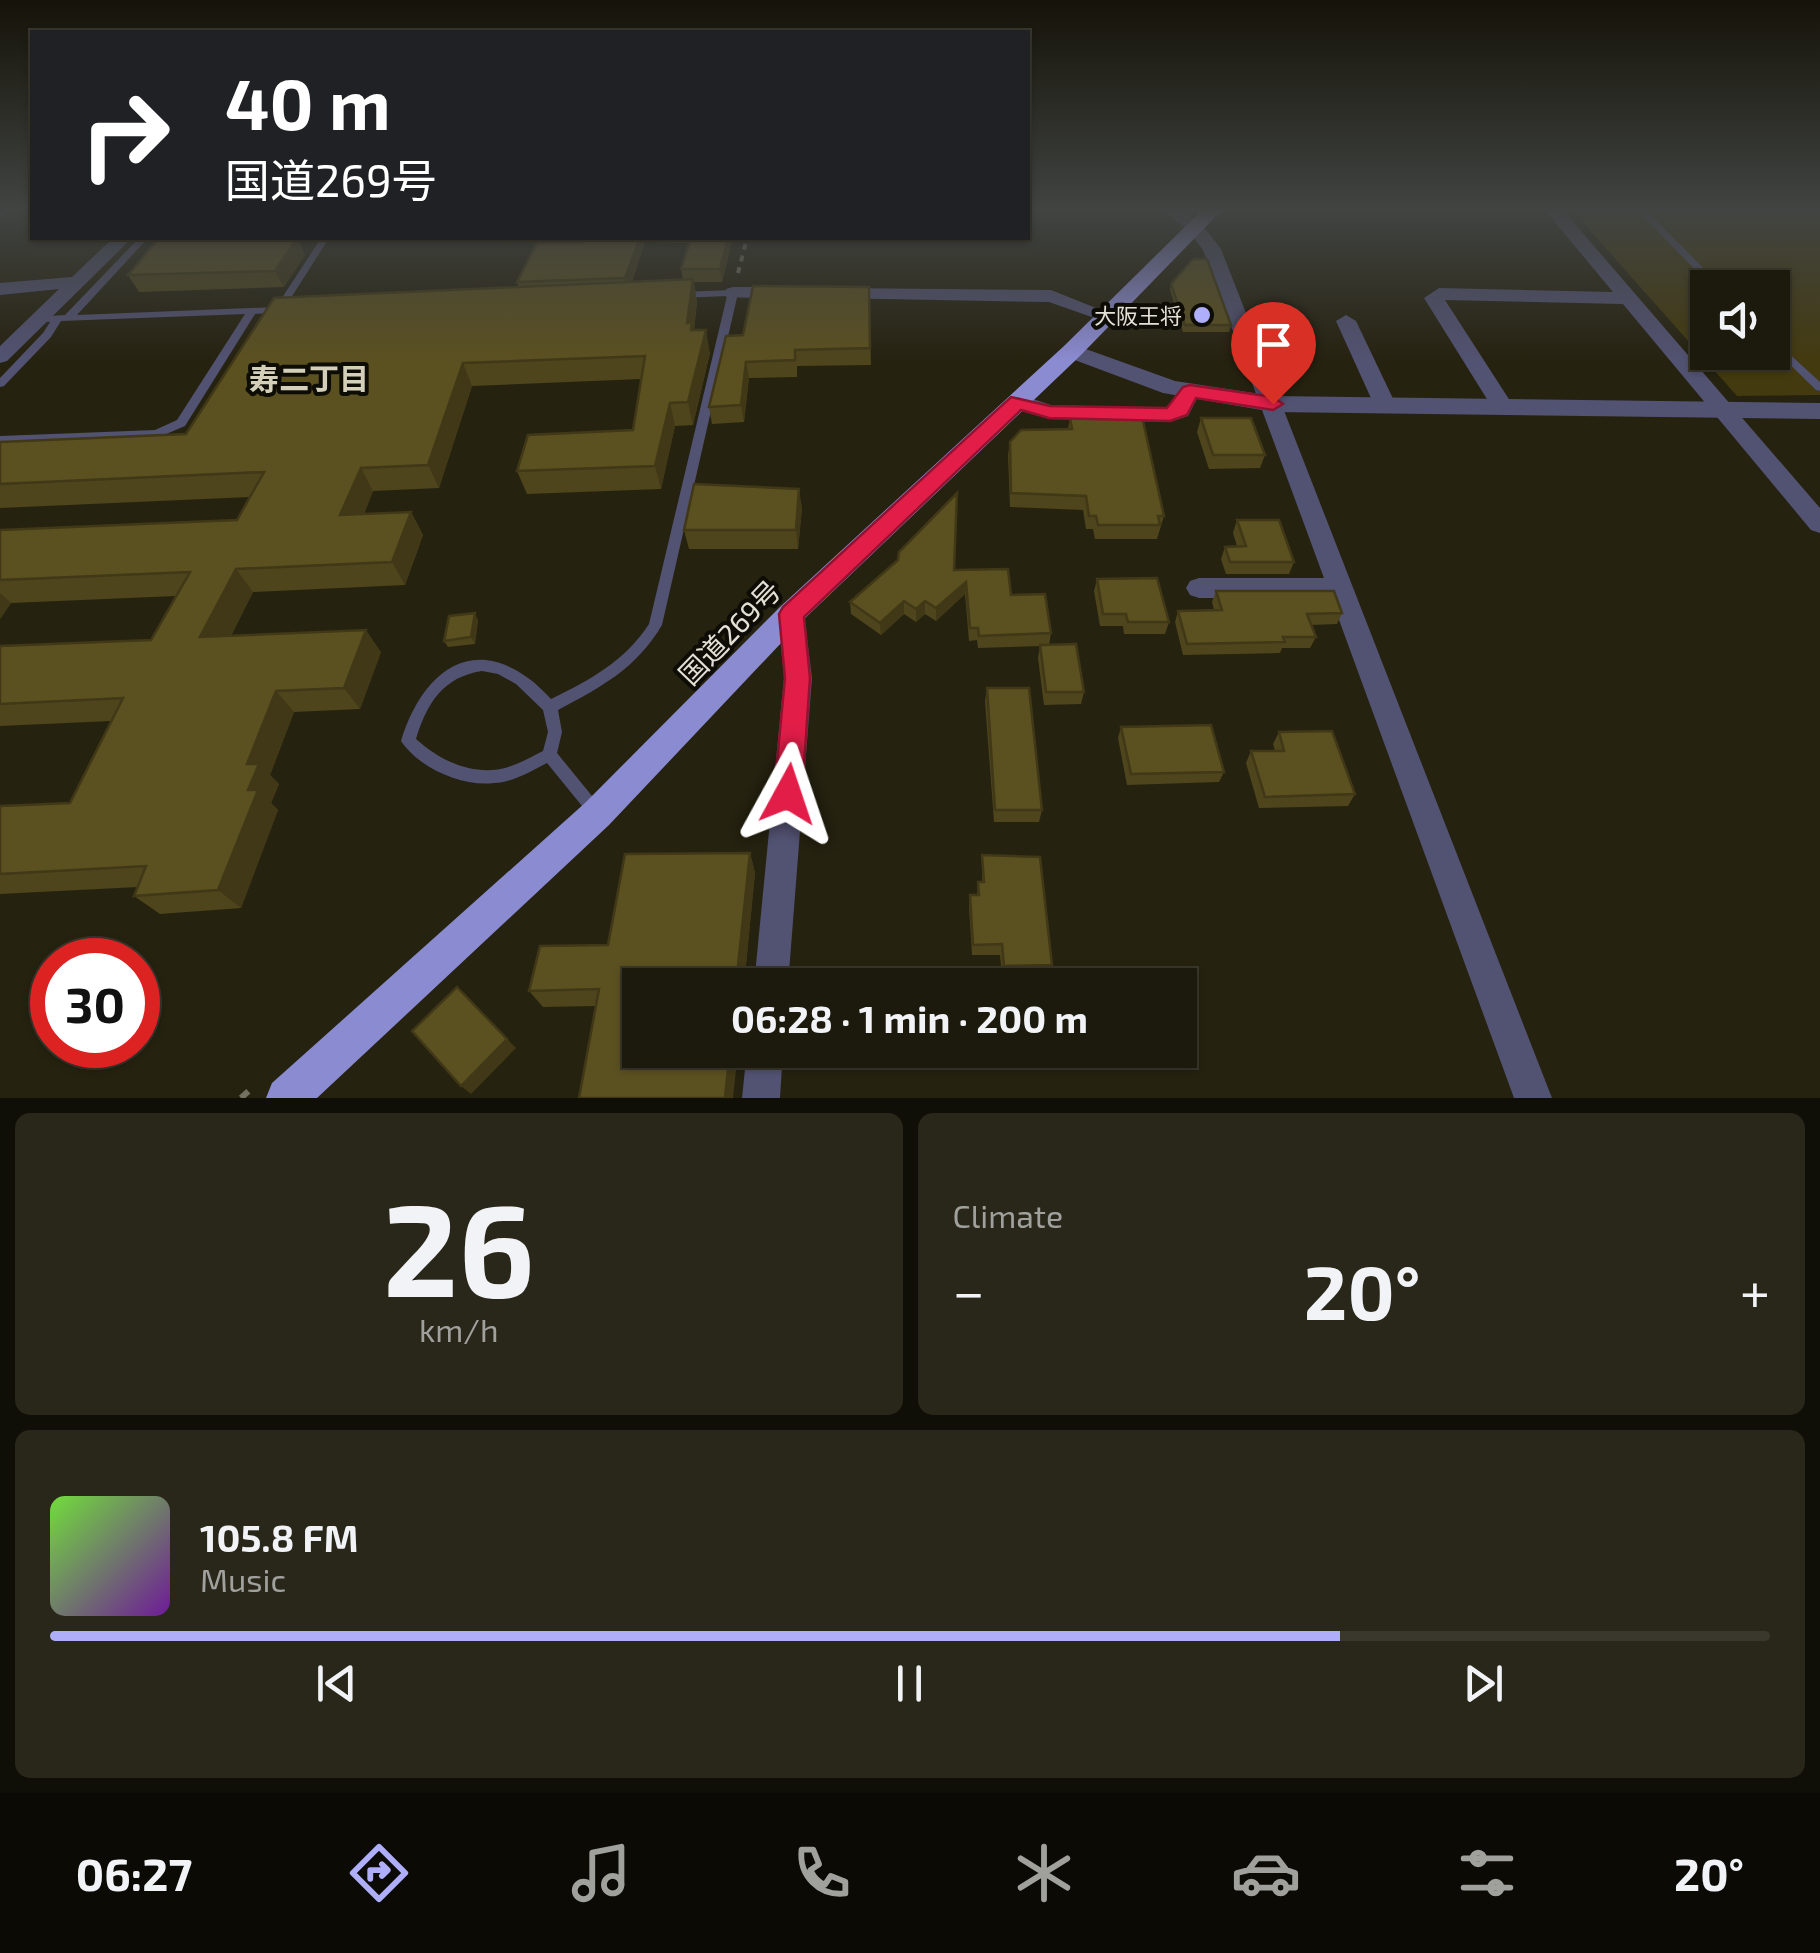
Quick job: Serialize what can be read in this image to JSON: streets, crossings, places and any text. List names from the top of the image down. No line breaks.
{"streets":{"highway":["国道269号"]},"districts":["寿二丁目"],"places":["大阪王将"],"page":{"turn":["40 m","国道269号"],"limit":"30","trip":"06:28 · 1 min · 200 m","tile":[["26","km/h"],"Climate"],"heat":["−","20°","+"],"song":["105.8 FM","Music"],"tabs":["06:27","20°"]}}
